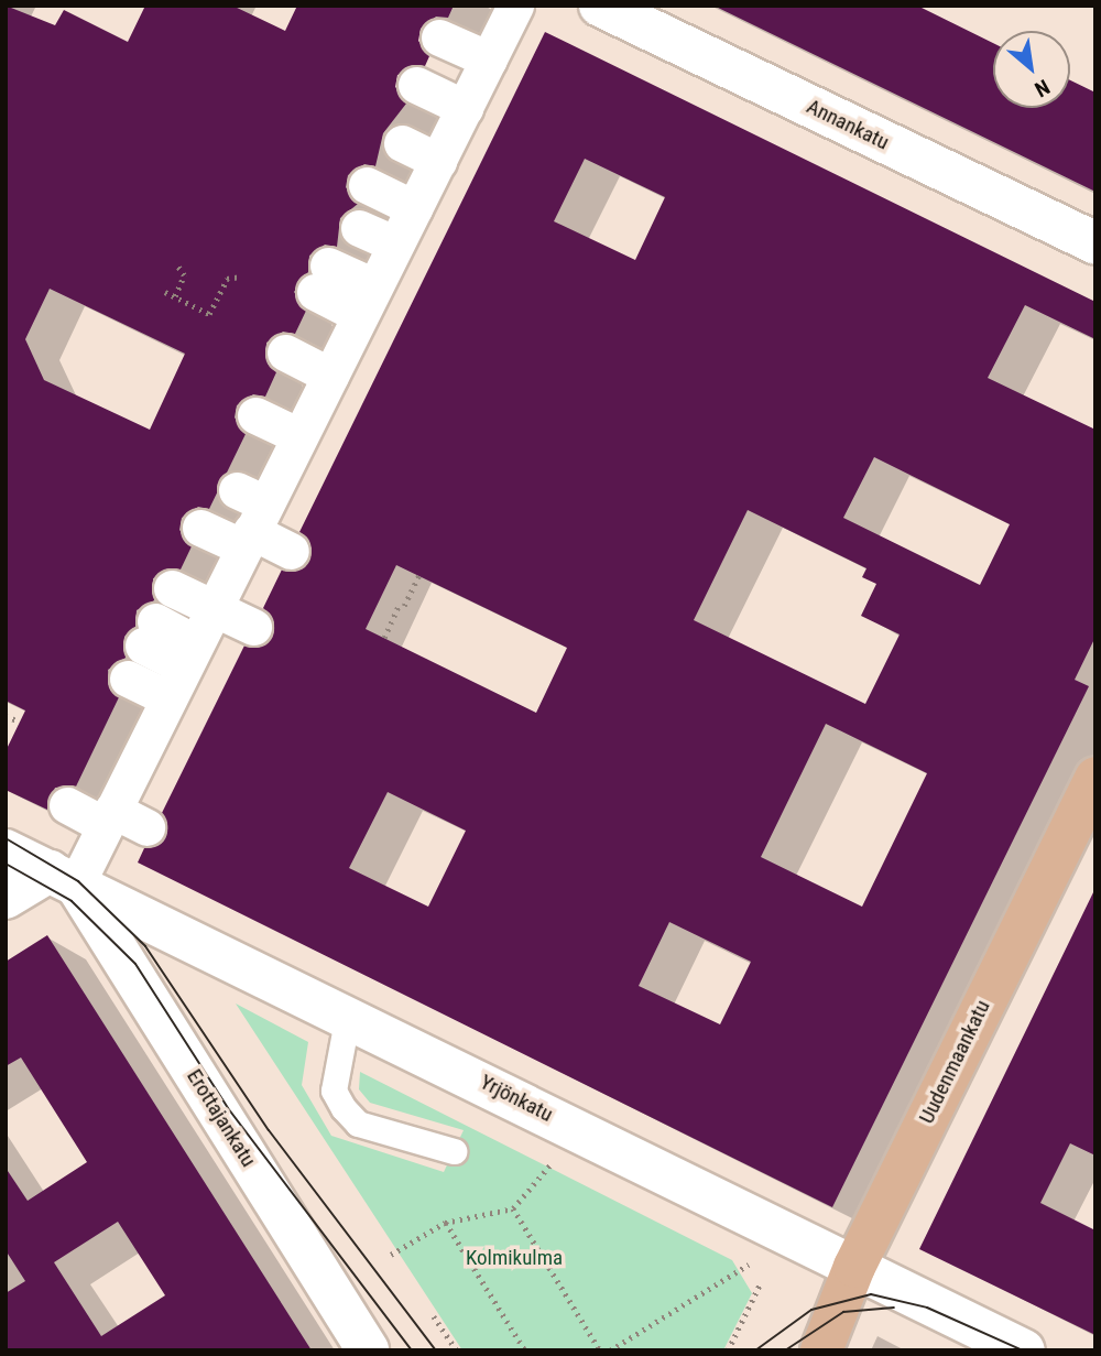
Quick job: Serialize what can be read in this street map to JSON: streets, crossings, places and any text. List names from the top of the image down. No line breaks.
{"streets":{"main road":["Uudenmaankatu"],"street":["Annankatu","Yrjönkatu","Erottajankatu"]},"crossings":[["Uudenmaankatu","Yrjönkatu"],["Yrjönkatu","Erottajankatu"]],"parks":["Kolmikulma"],"north":"bottom right"}
